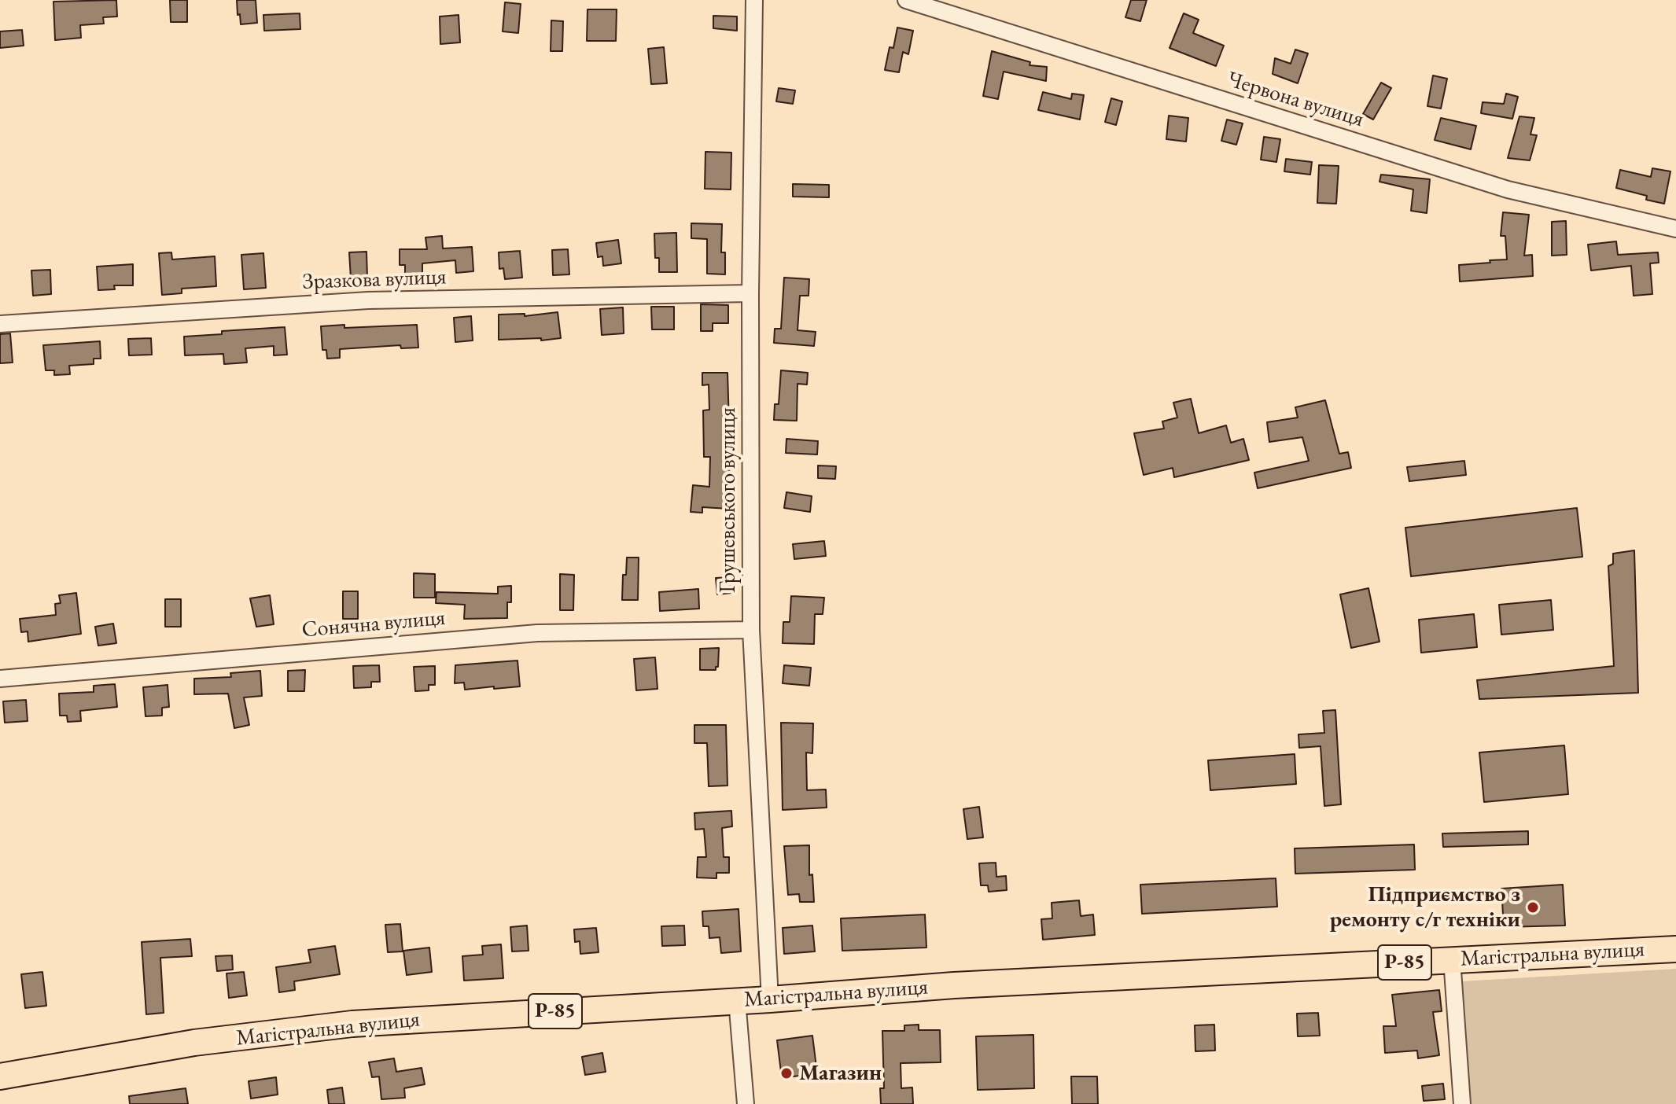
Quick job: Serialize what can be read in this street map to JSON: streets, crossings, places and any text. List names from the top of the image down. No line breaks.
{"streets":{"main road":["Магістральна вулиця","Р-85"],"street":["Червона вулиця","Зразкова вулиця","Грушевського вулиця","Сонячна вулиця"]},"crossings":[["Зразкова вулиця","Грушевського вулиця"],["Грушевського вулиця","Сонячна вулиця"],["Грушевського вулиця","Магістральна вулиця"]],"places":["Підприємство з ремонту с/г техніки","Магазин"]}
